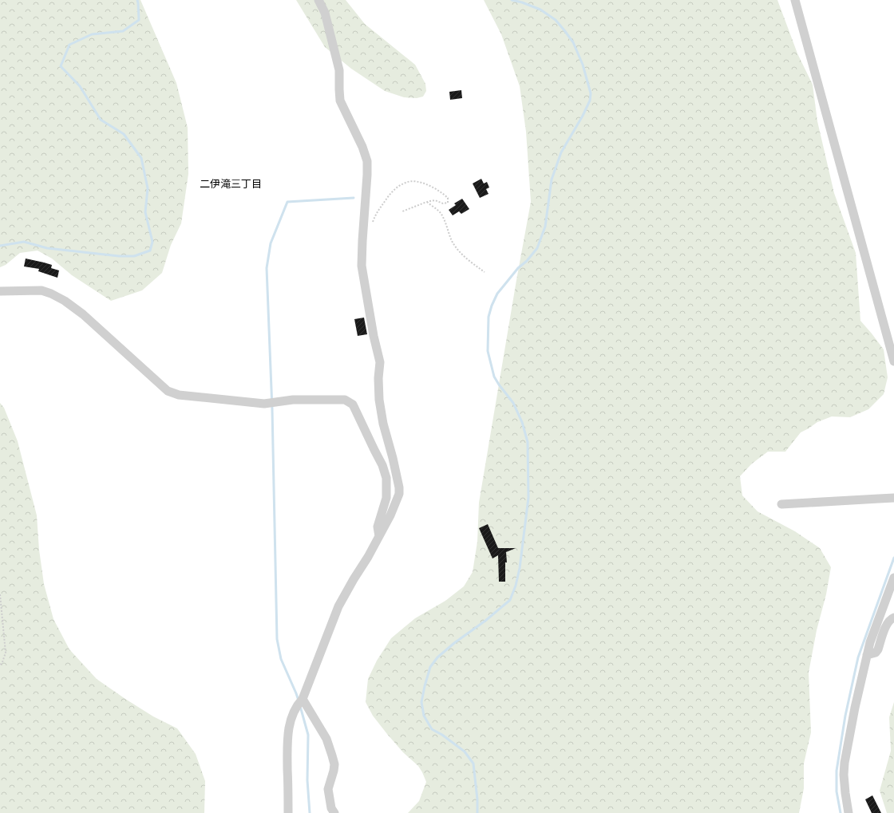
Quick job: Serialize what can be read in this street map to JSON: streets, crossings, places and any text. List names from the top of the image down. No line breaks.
{"districts":["二伊滝三丁目"]}
